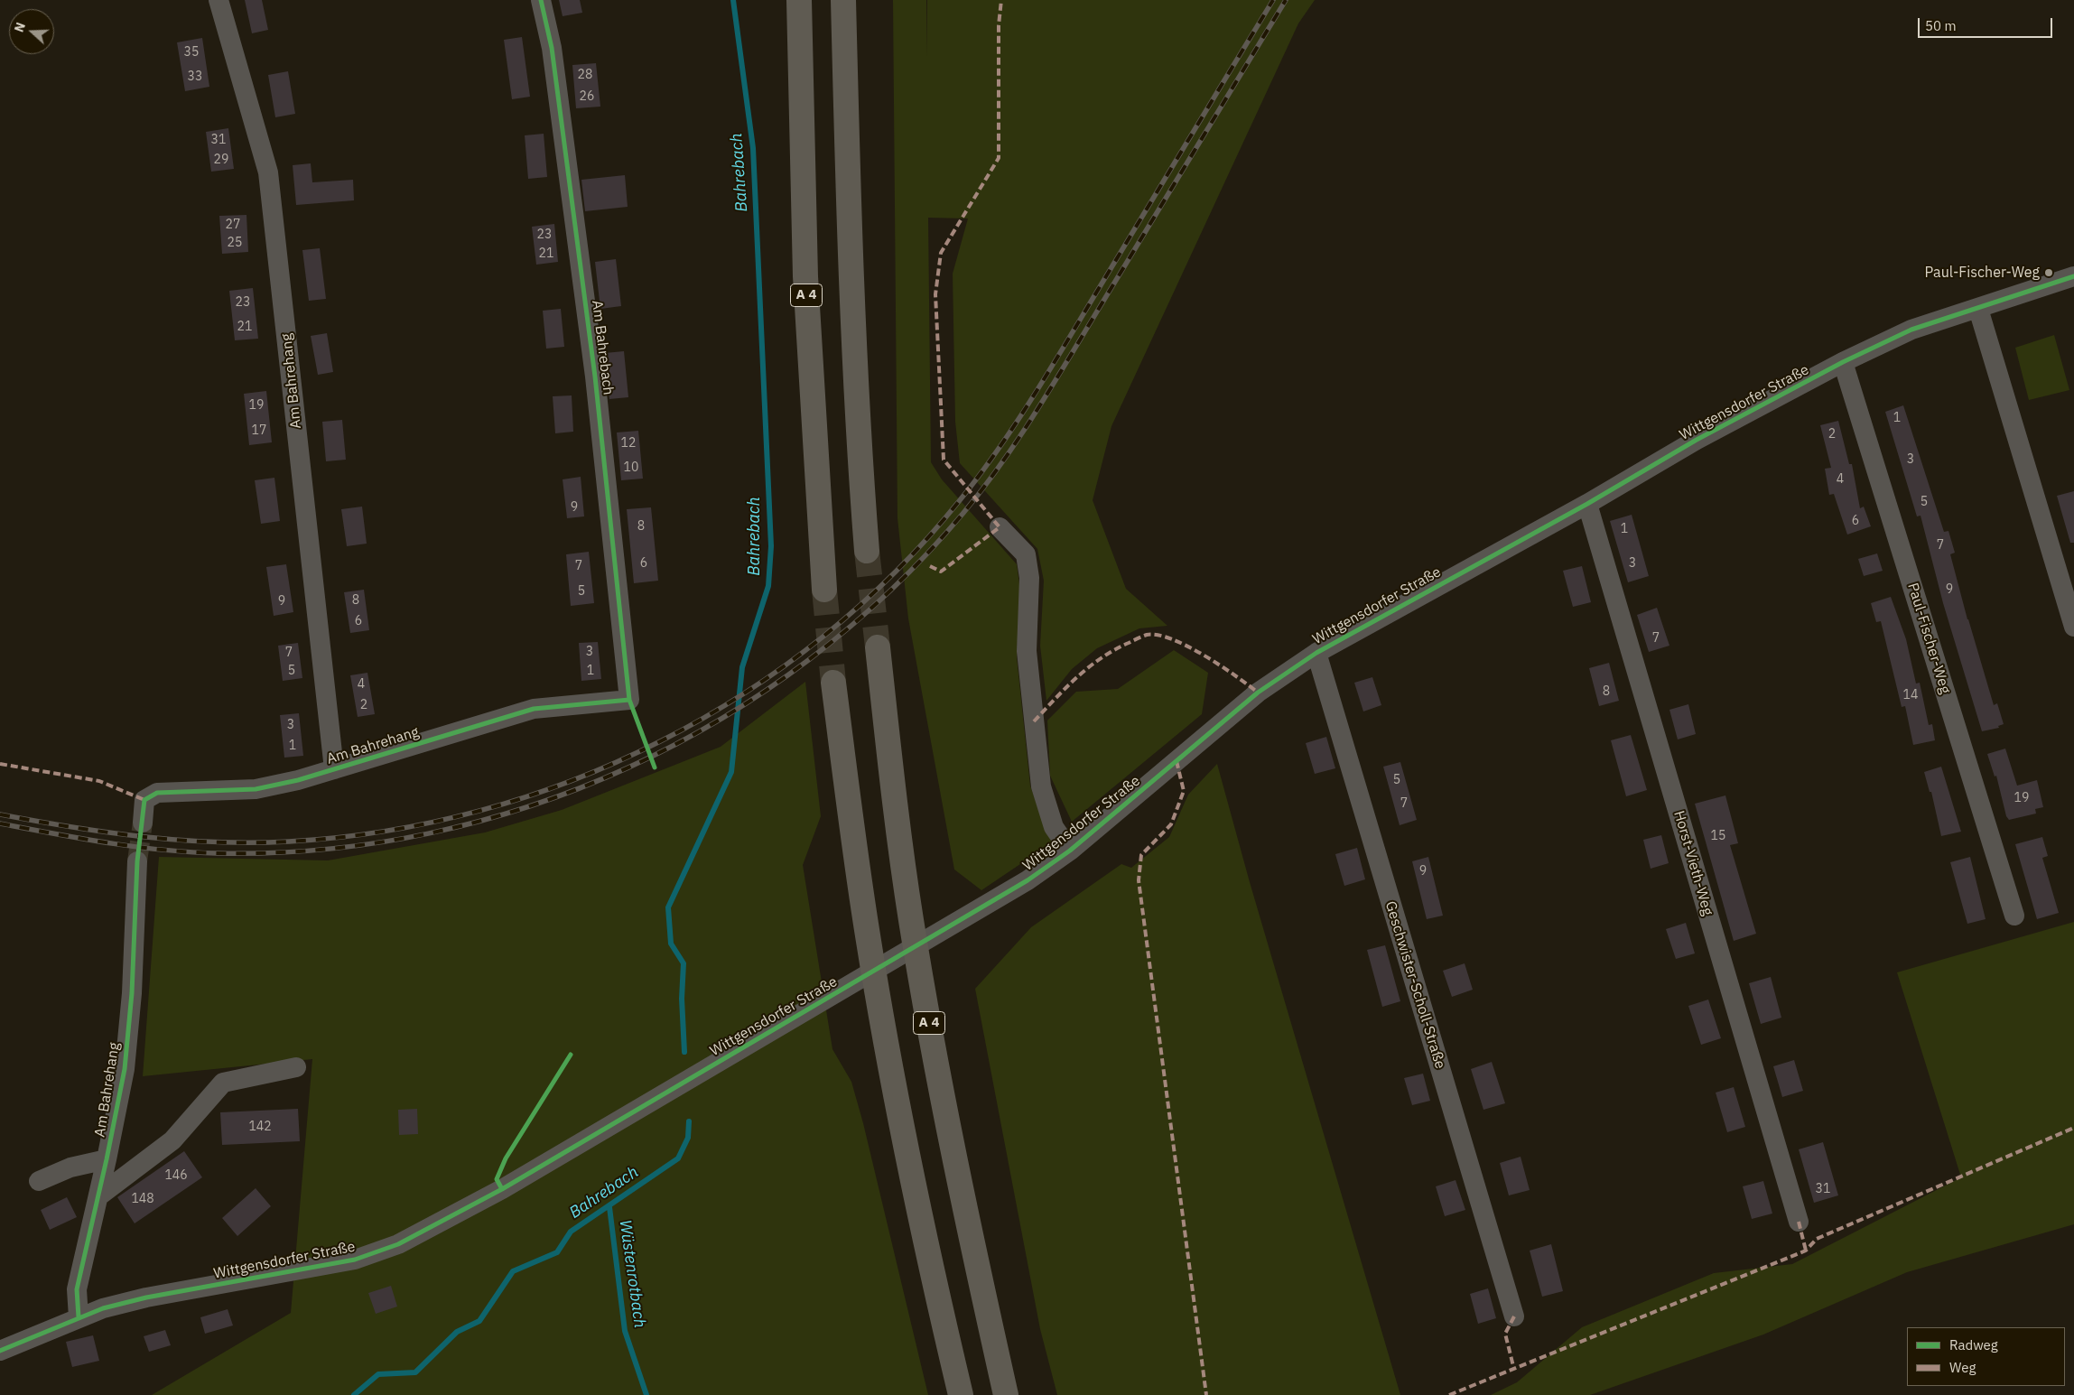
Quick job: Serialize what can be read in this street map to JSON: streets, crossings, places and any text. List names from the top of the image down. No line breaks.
{"streets":{"highway":["A 4"],"street":["Am Bahrebach","Am Bahrehang","Wittgensdorfer Straße","Paul-Fischer-Weg","Horst-Vieth-Weg","Geschwister-Scholl-Straße"]},"crossings":[["Am Bahrebach","Am Bahrehang"],["Am Bahrehang","Wittgensdorfer Straße"],["Wittgensdorfer Straße","Paul-Fischer-Weg"],["Wittgensdorfer Straße","Horst-Vieth-Weg"],["Wittgensdorfer Straße","Geschwister-Scholl-Straße"]],"water":["Bahrebach","Wüstenrotbach"],"places":["Paul-Fischer-Weg"],"house_numbers":["35","28","33","26","31","29","27","23","25","21","23","21","19","1","17","2","12","3","10","4","5","9","6","8","1","7","6","3","7","9","5","8","9","6","7","3","7","5","1","4","8","14","2","3","1","5","19","7","15","9","142","146","31","148"],"legend":["Radweg","Weg"],"scale_bar":"50 m","north":"left"}
